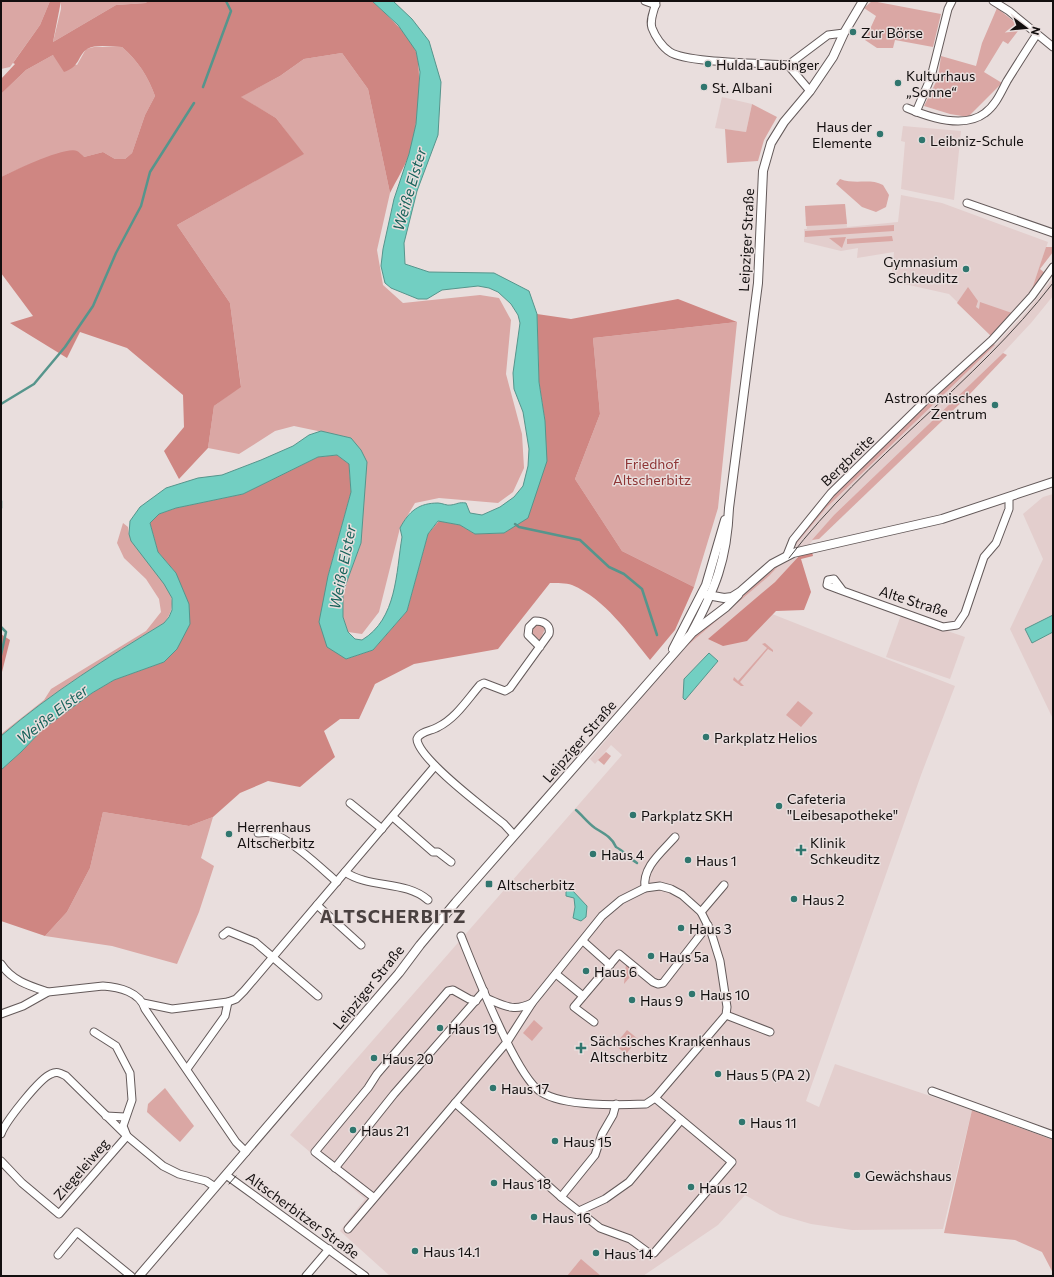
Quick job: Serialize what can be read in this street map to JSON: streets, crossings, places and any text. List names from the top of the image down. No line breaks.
{"streets":{"street":["Leipziger Straße","Bergbreite","Alte Straße","Ziegeleiweg","Altscherbitzer Straße"]},"crossings":[["Leipziger Straße","Ziegeleiweg"],["Leipziger Straße","Altscherbitzer Straße"]],"districts":["ALTSCHERBITZ"],"water":["Weiße Elster"],"parks":["Friedhof Altscherbitz"],"places":{"other":["Zur Börse","Hulda Laubinger","Kulturhaus „Sonne“","St. Albani","Haus der Elemente","Leibniz-Schule","Gymnasium Schkeuditz","Astronomisches Zentrum","Parkplatz Helios","Cafeteria \"Leibesapotheke\"","Parkplatz SKH","Herrenhaus Altscherbitz","Haus 4","Haus 1","Haus 2","Haus 3","Haus 5a","Haus 6","Haus 10","Haus 9","Haus 19","Haus 20","Haus 5 (PA 2)","Haus 17","Haus 11","Haus 21","Haus 15","Gewächshaus","Haus 18","Haus 12","Haus 16","Haus 14.1","Haus 14"],"health":["Klinik Schkeuditz","Sächsisches Krankenhaus Altscherbitz"],"transit":["Altscherbitz"]},"north":"right"}
